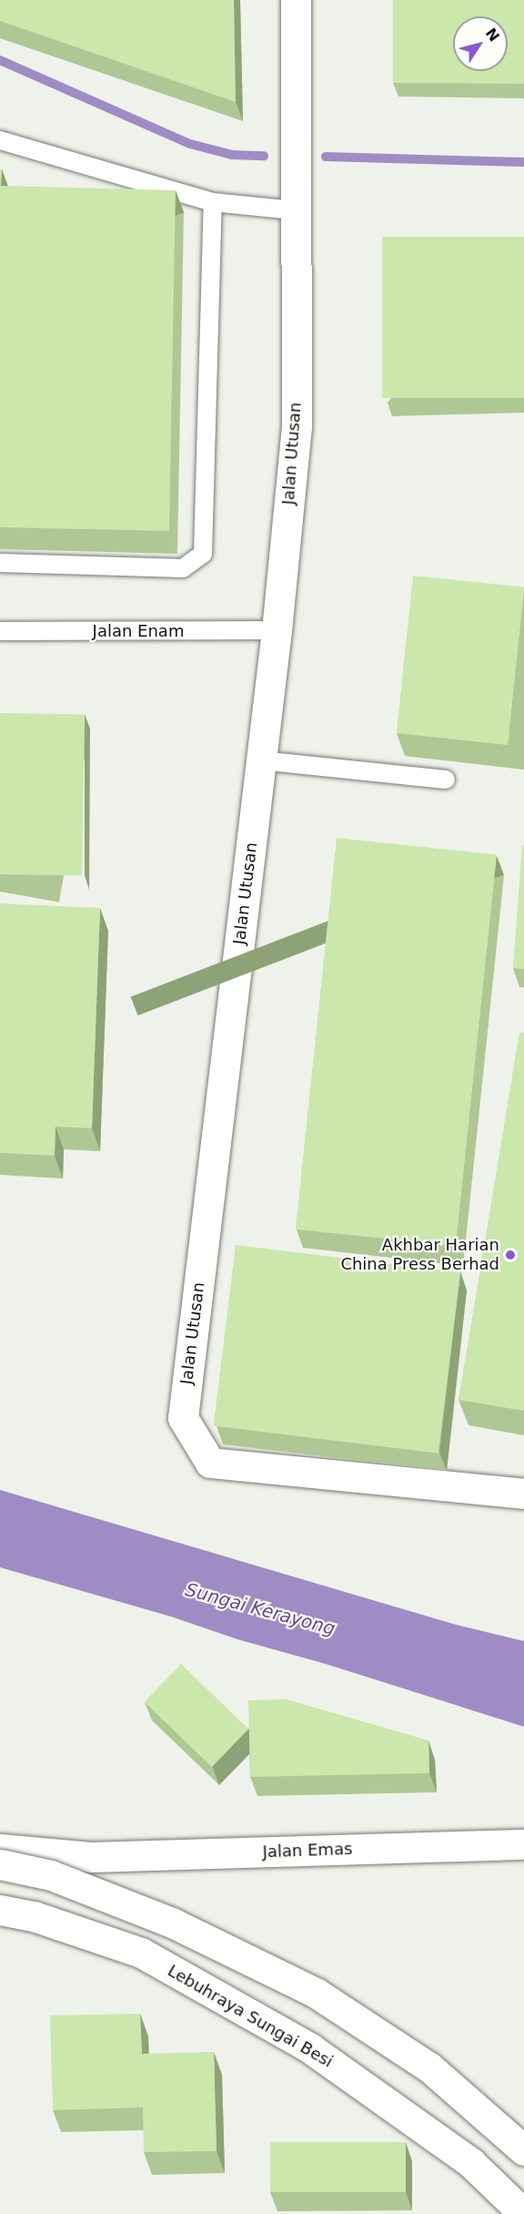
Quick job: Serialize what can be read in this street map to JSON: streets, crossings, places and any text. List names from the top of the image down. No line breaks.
{"streets":{"main road":["Jalan Utusan","Jalan Emas","Lebuhraya Sungai Besi"],"lane":["Jalan Enam"]},"crossings":[["Jalan Utusan","Jalan Enam"]],"water":["Sungai Kerayong"],"places":["Akhbar Harian China Press Berhad"],"north":"top right"}
